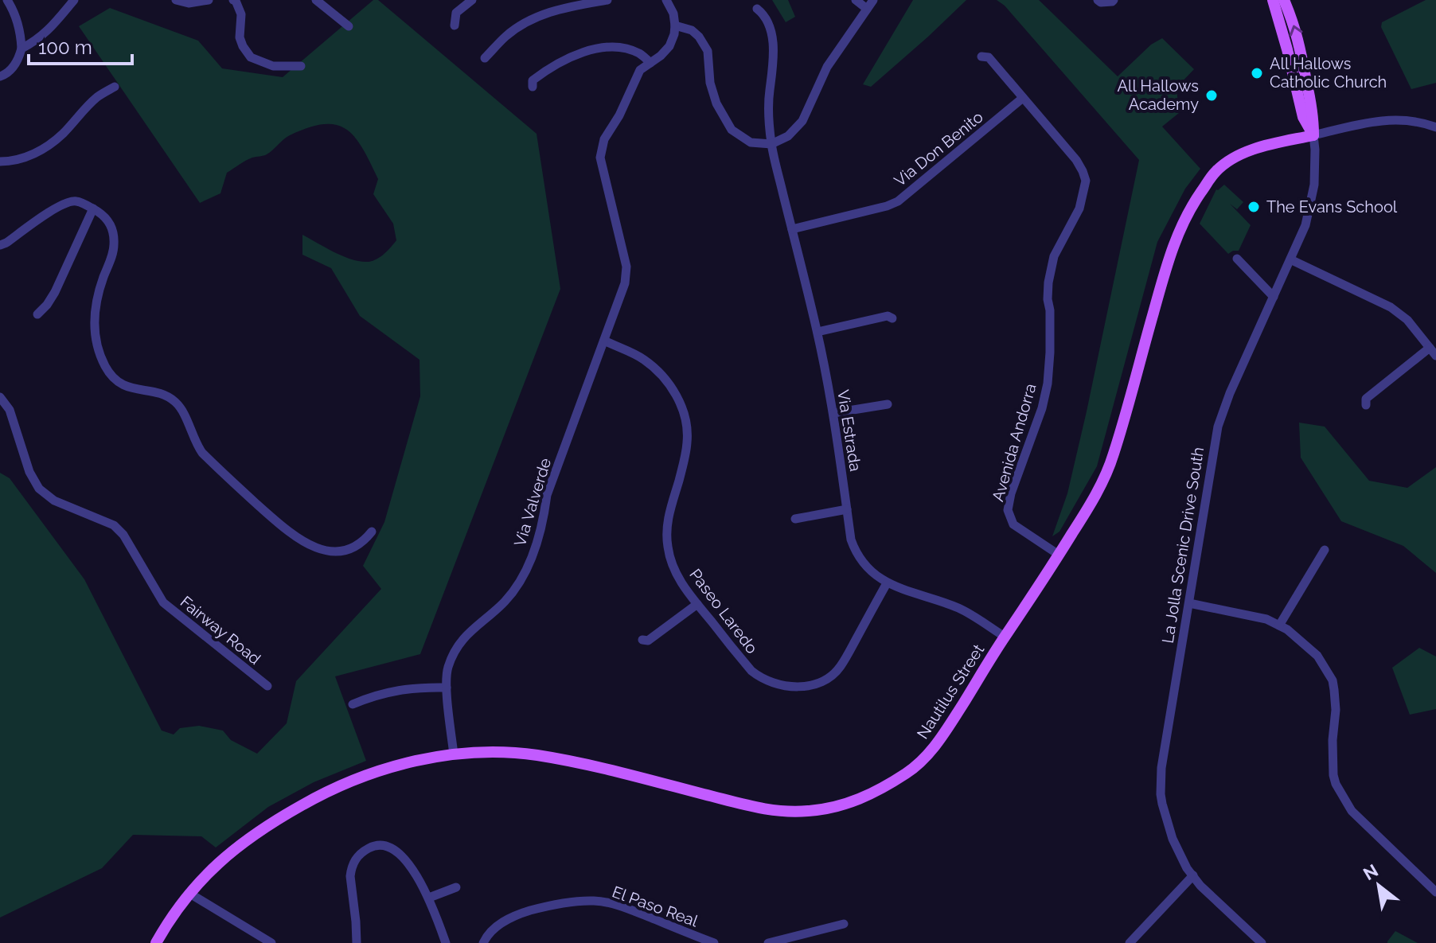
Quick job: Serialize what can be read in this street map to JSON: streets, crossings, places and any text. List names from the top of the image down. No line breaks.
{"streets":{"main road":["La Jolla Scenic Drive South","Nautilus Street"],"street":["Via Don Benito","Via Estrada","Avenida Andorra","Via Valverde","Paseo Laredo","Fairway Road","El Paso Real"]},"crossings":[["Via Don Benito","Via Estrada"],["Via Don Benito","Avenida Andorra"],["Via Estrada","Paseo Laredo"],["Via Estrada","Nautilus Street"],["Avenida Andorra","Nautilus Street"],["Via Valverde","Paseo Laredo"],["Via Valverde","Nautilus Street"],["La Jolla Scenic Drive South","Nautilus Street"]],"places":["All Hallows Catholic Church","All Hallows Academy","The Evans School"],"scale_bar":"100 m","north":"top left"}
